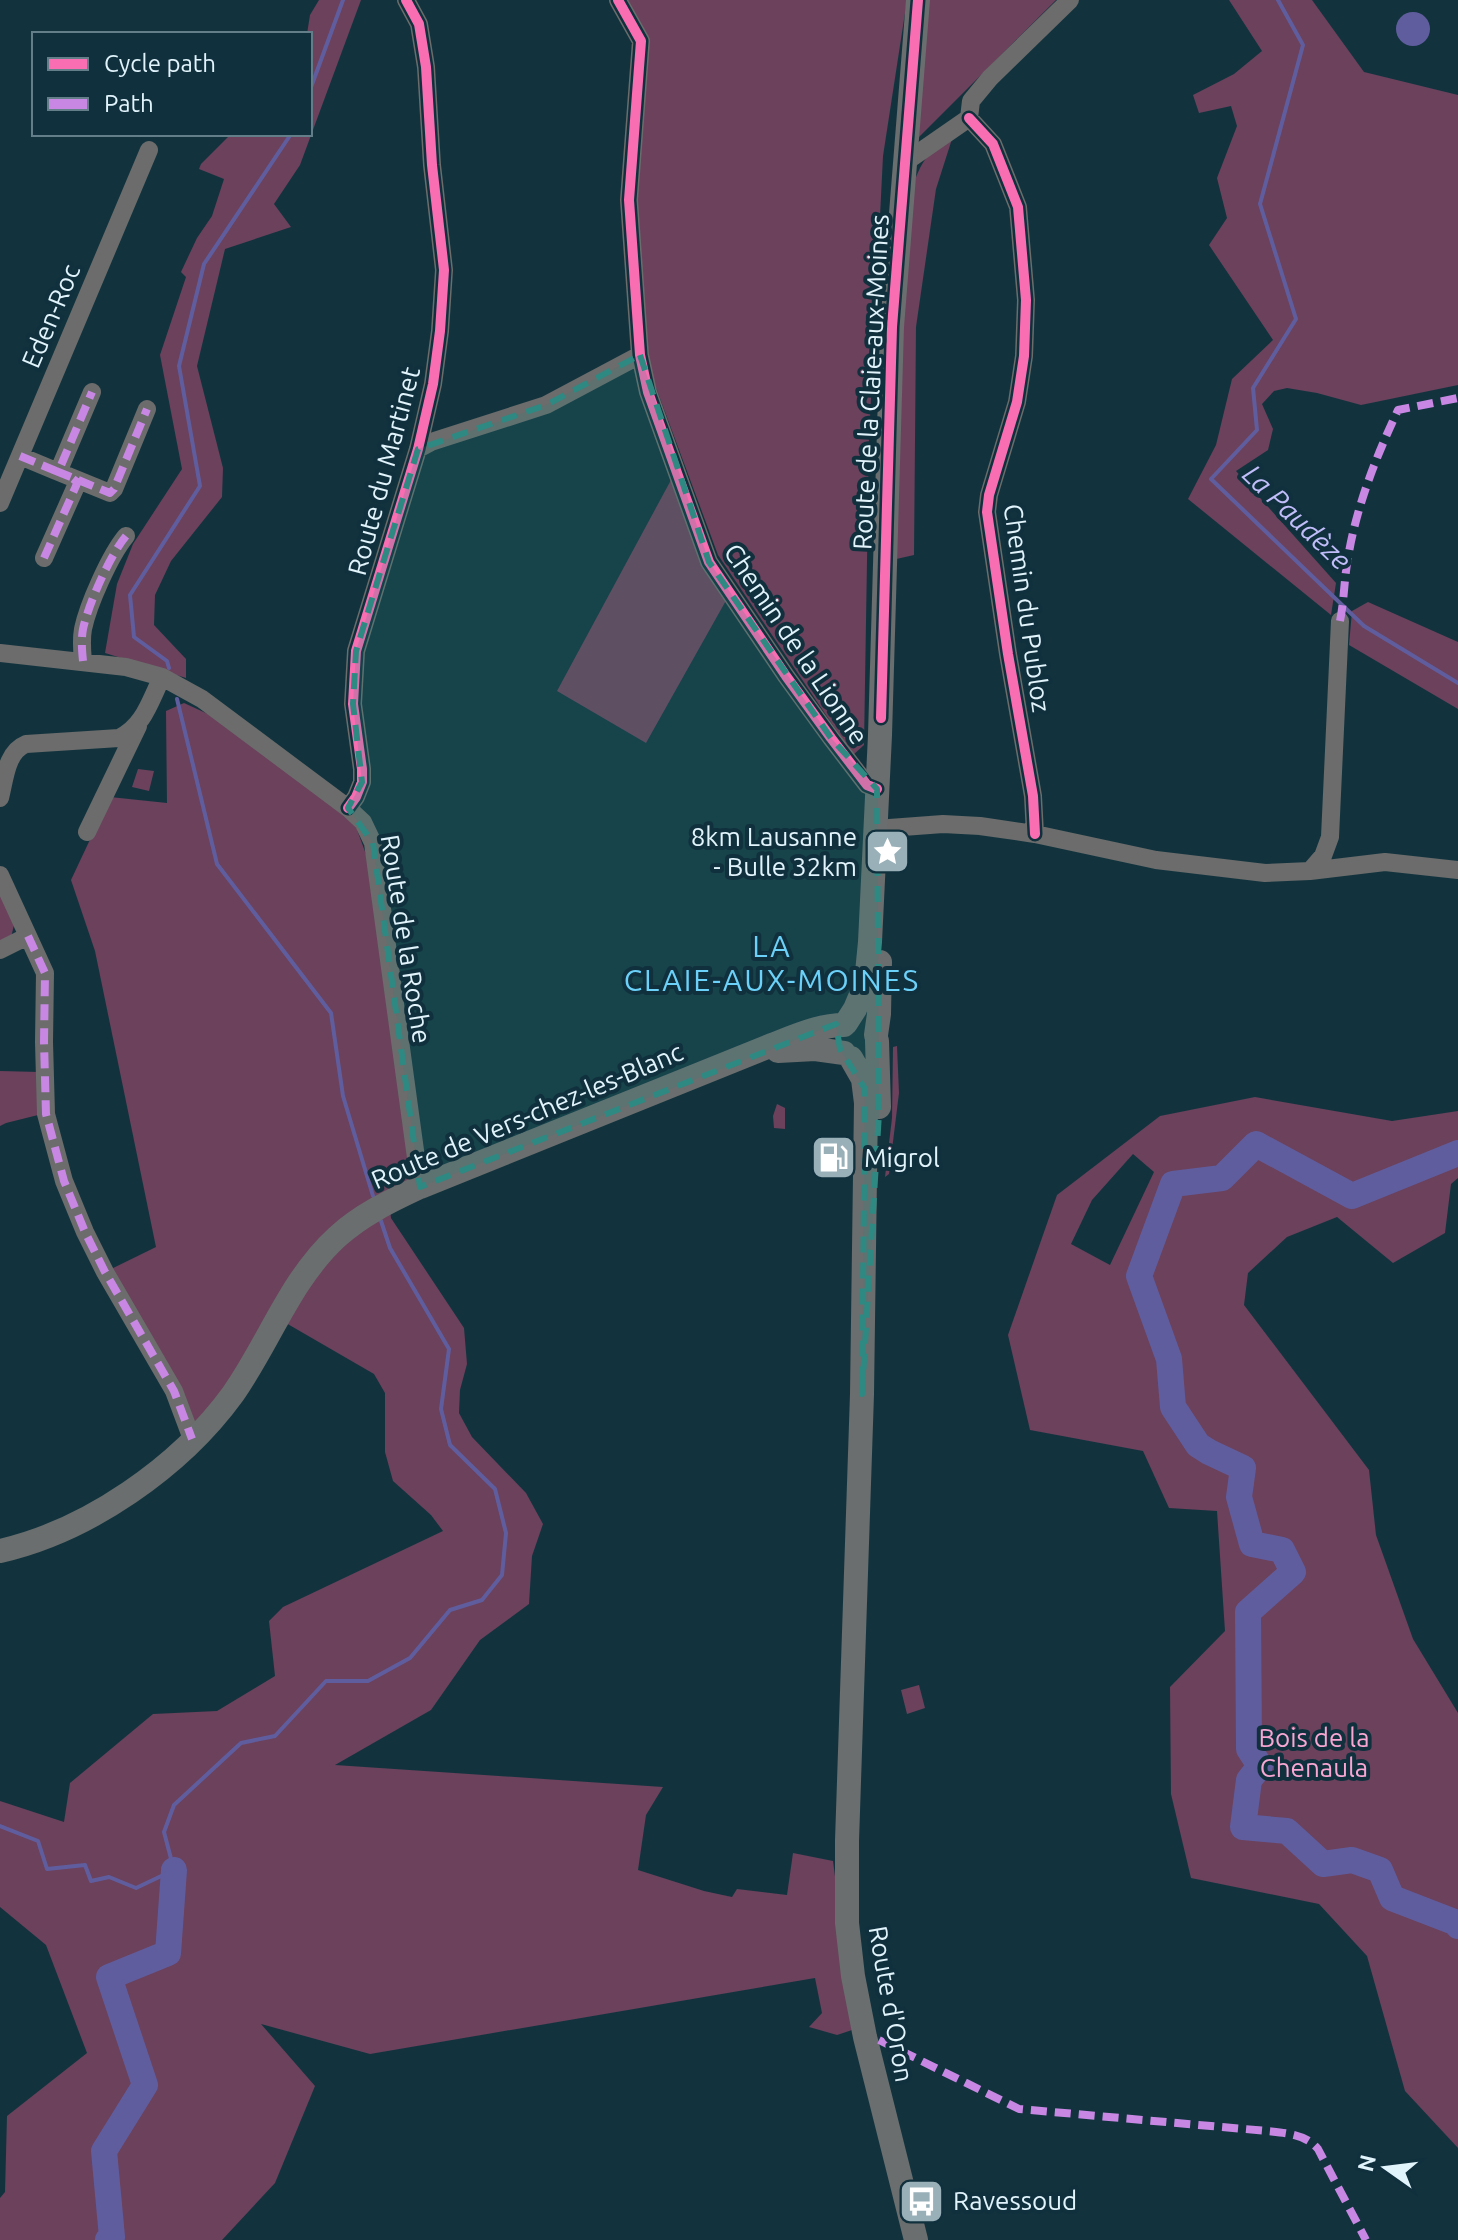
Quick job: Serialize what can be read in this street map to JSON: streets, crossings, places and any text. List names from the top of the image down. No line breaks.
{"streets":{"main road":["Route de la Claie-aux-Moines","Route de Vers-chez-les-Blanc","Route d'Oron"],"street":["Eden-Roc","Route du Martinet","Chemin du Publoz","Chemin de la Lionne","Route de la Roche"]},"crossings":[["Route de la Claie-aux-Moines","Chemin de la Lionne"],["Route de la Claie-aux-Moines","Route de Vers-chez-les-Blanc"],["Route de la Claie-aux-Moines","Route d'Oron"],["Route du Martinet","Route de la Roche"],["Route de la Roche","Route de Vers-chez-les-Blanc"]],"districts":["LA CLAIE-AUX-MOINES"],"water":["La Paudèze"],"parks":["Bois de la Chenaula"],"places":{"place":["8km Lausanne - Bulle 32km"],"fuel station":["Migrol"],"bus stop":["Ravessoud"]},"legend":["Cycle path","Path"],"north":"left"}
